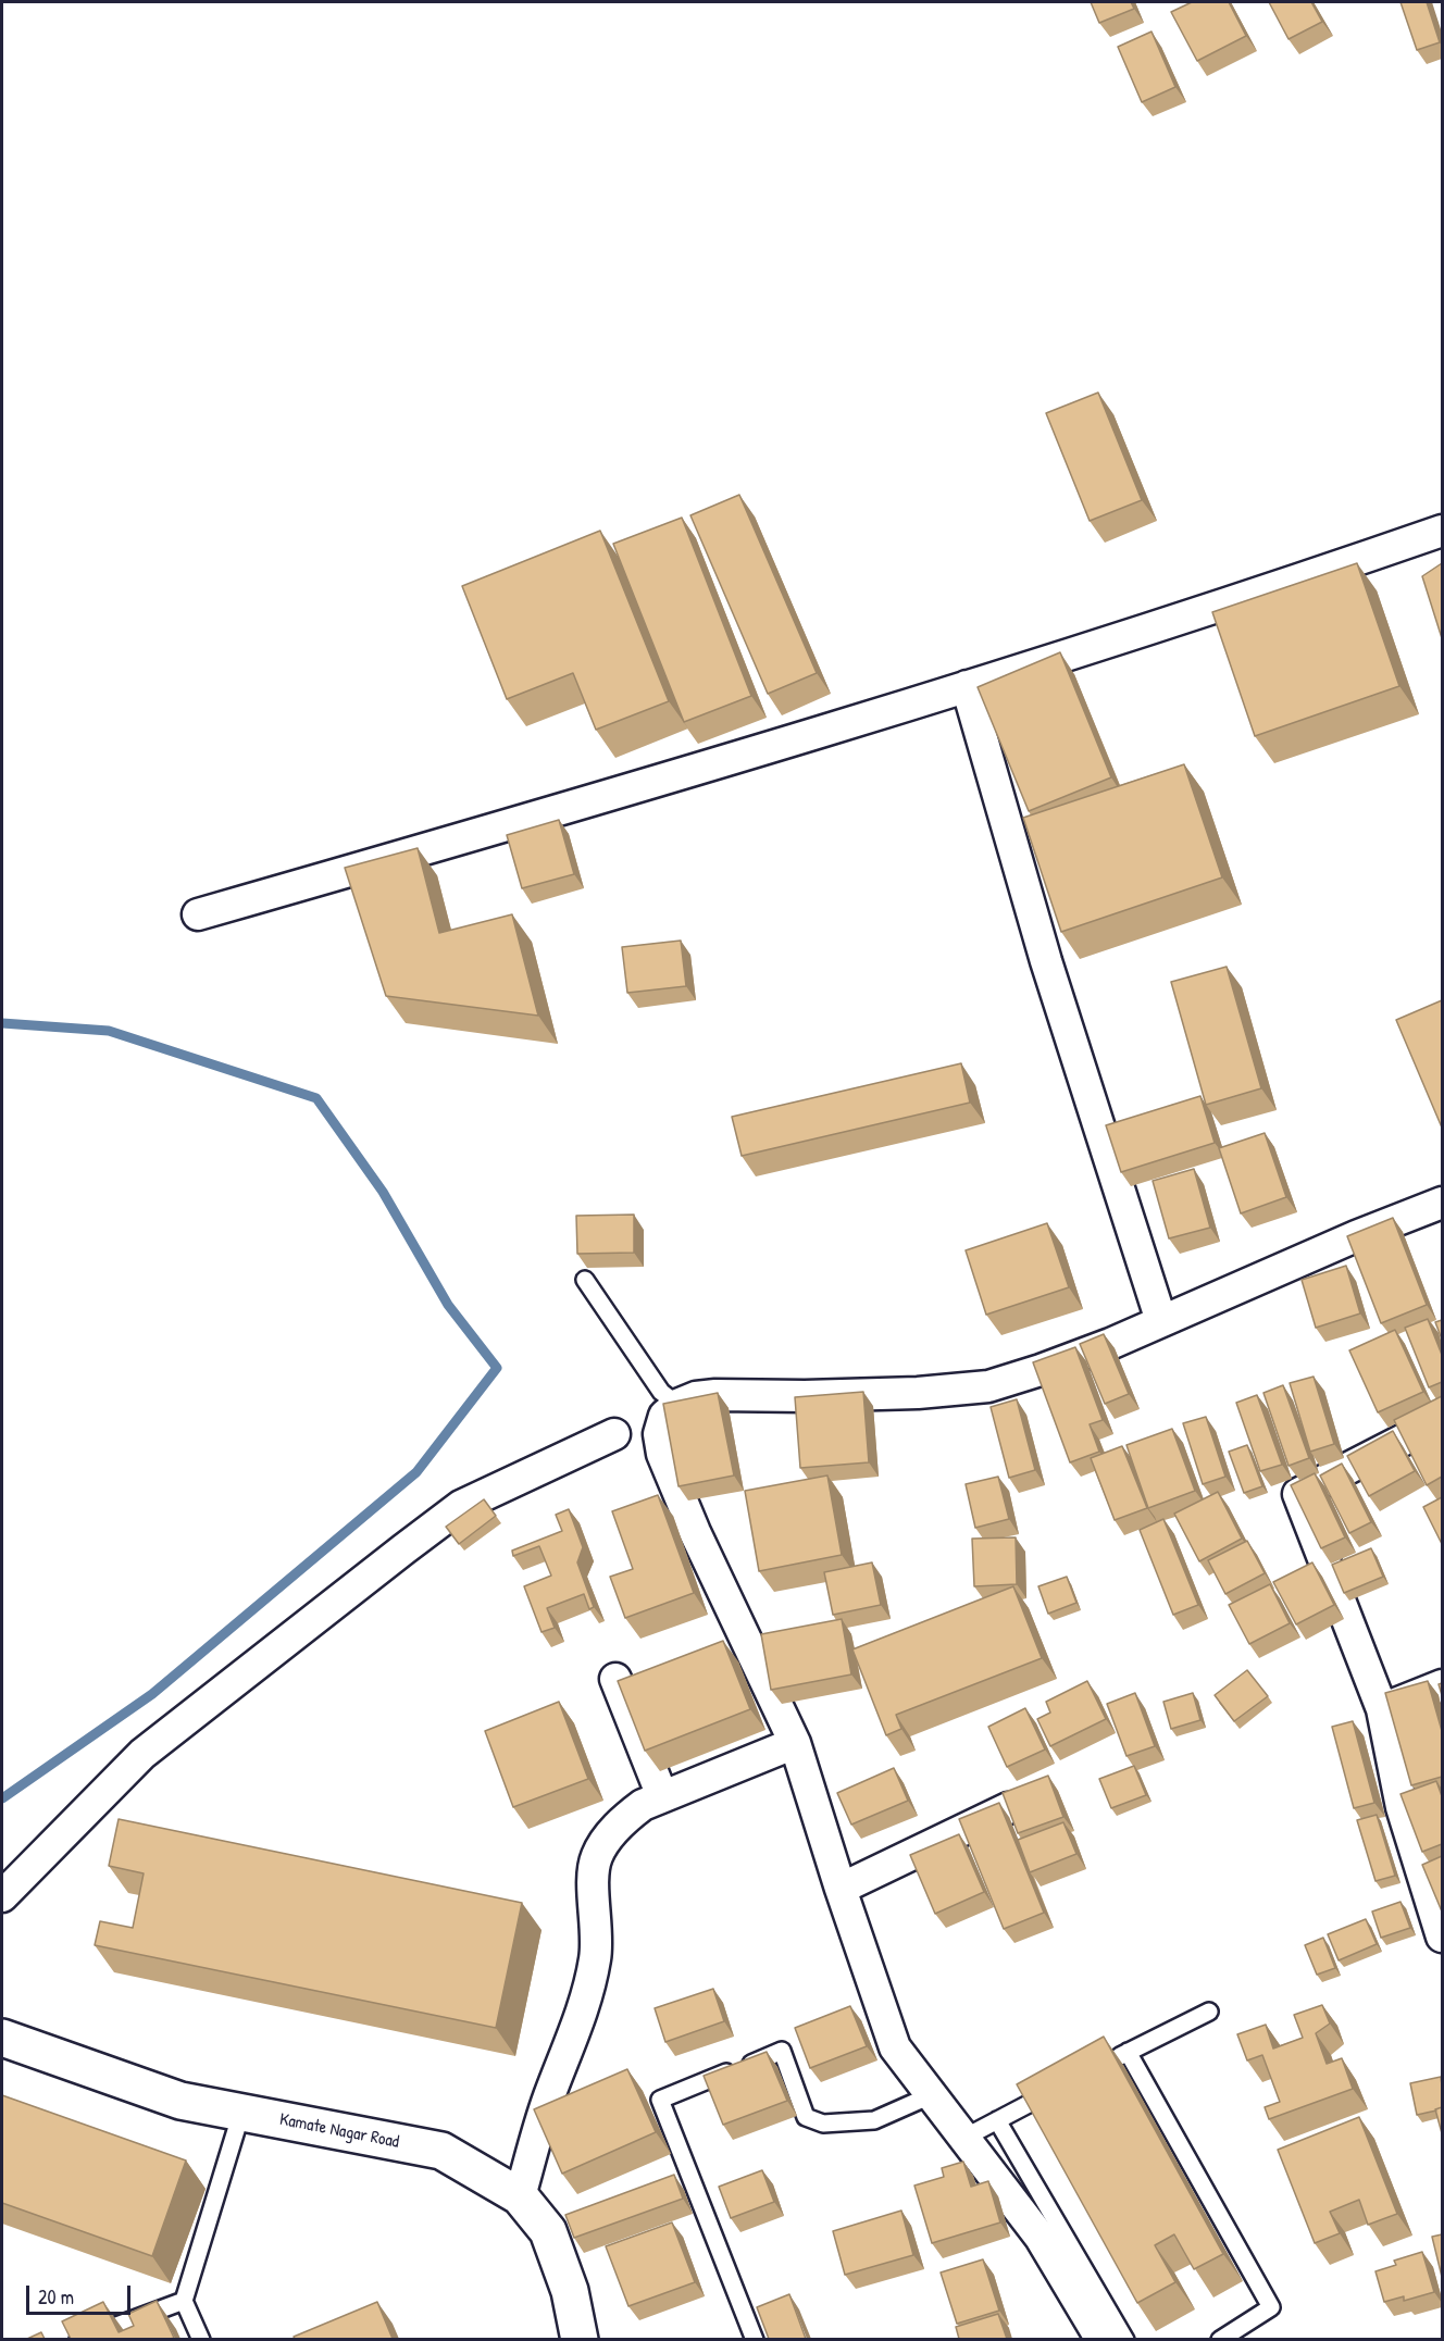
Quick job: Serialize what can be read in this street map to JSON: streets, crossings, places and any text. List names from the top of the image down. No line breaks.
{"streets":{"street":["Kamate Nagar Road"]},"scale_bar":"20 m"}
